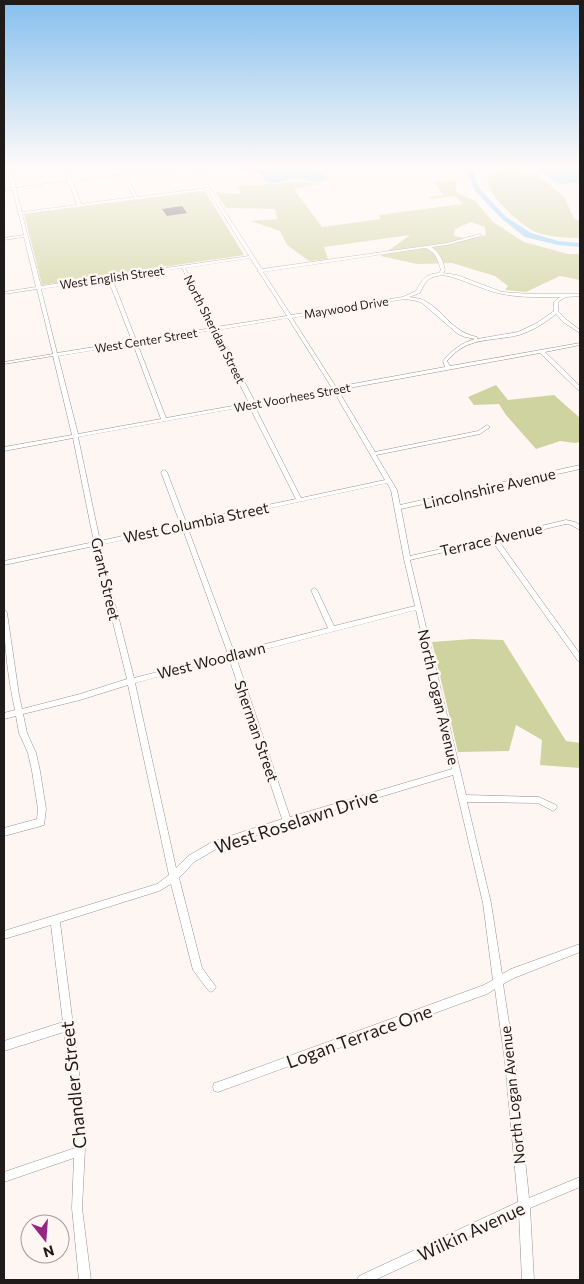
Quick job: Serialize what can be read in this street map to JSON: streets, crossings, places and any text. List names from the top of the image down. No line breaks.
{"streets":{"street":["West English Street","Maywood Drive","North Sheridan Street","West Center Street","West Voorhees Street","Lincolnshire Avenue","West Columbia Street","Terrace Avenue","Grant Street","West Woodlawn","North Logan Avenue","Sherman Street","West Roselawn Drive","Logan Terrace One","Chandler Street","Wilkin Avenue"]},"crossings":[["West English Street","North Sheridan Street"],["West English Street","Grant Street"],["West English Street","North Logan Avenue"],["Maywood Drive","West Center Street"],["Maywood Drive","North Logan Avenue"],["North Sheridan Street","West Center Street"],["North Sheridan Street","West Voorhees Street"],["North Sheridan Street","West Columbia Street"],["West Center Street","Grant Street"],["West Center Street","North Logan Avenue"],["West Voorhees Street","Grant Street"],["West Voorhees Street","North Logan Avenue"],["Lincolnshire Avenue","North Logan Avenue"],["West Columbia Street","Grant Street"],["West Columbia Street","North Logan Avenue"],["West Columbia Street","Sherman Street"],["Terrace Avenue","North Logan Avenue"],["Grant Street","West Woodlawn"],["Grant Street","West Roselawn Drive"],["West Woodlawn","North Logan Avenue"],["West Woodlawn","Sherman Street"],["North Logan Avenue","West Roselawn Drive"],["North Logan Avenue","Logan Terrace One"],["North Logan Avenue","Wilkin Avenue"],["Sherman Street","West Roselawn Drive"],["West Roselawn Drive","Chandler Street"]],"north":"bottom"}
